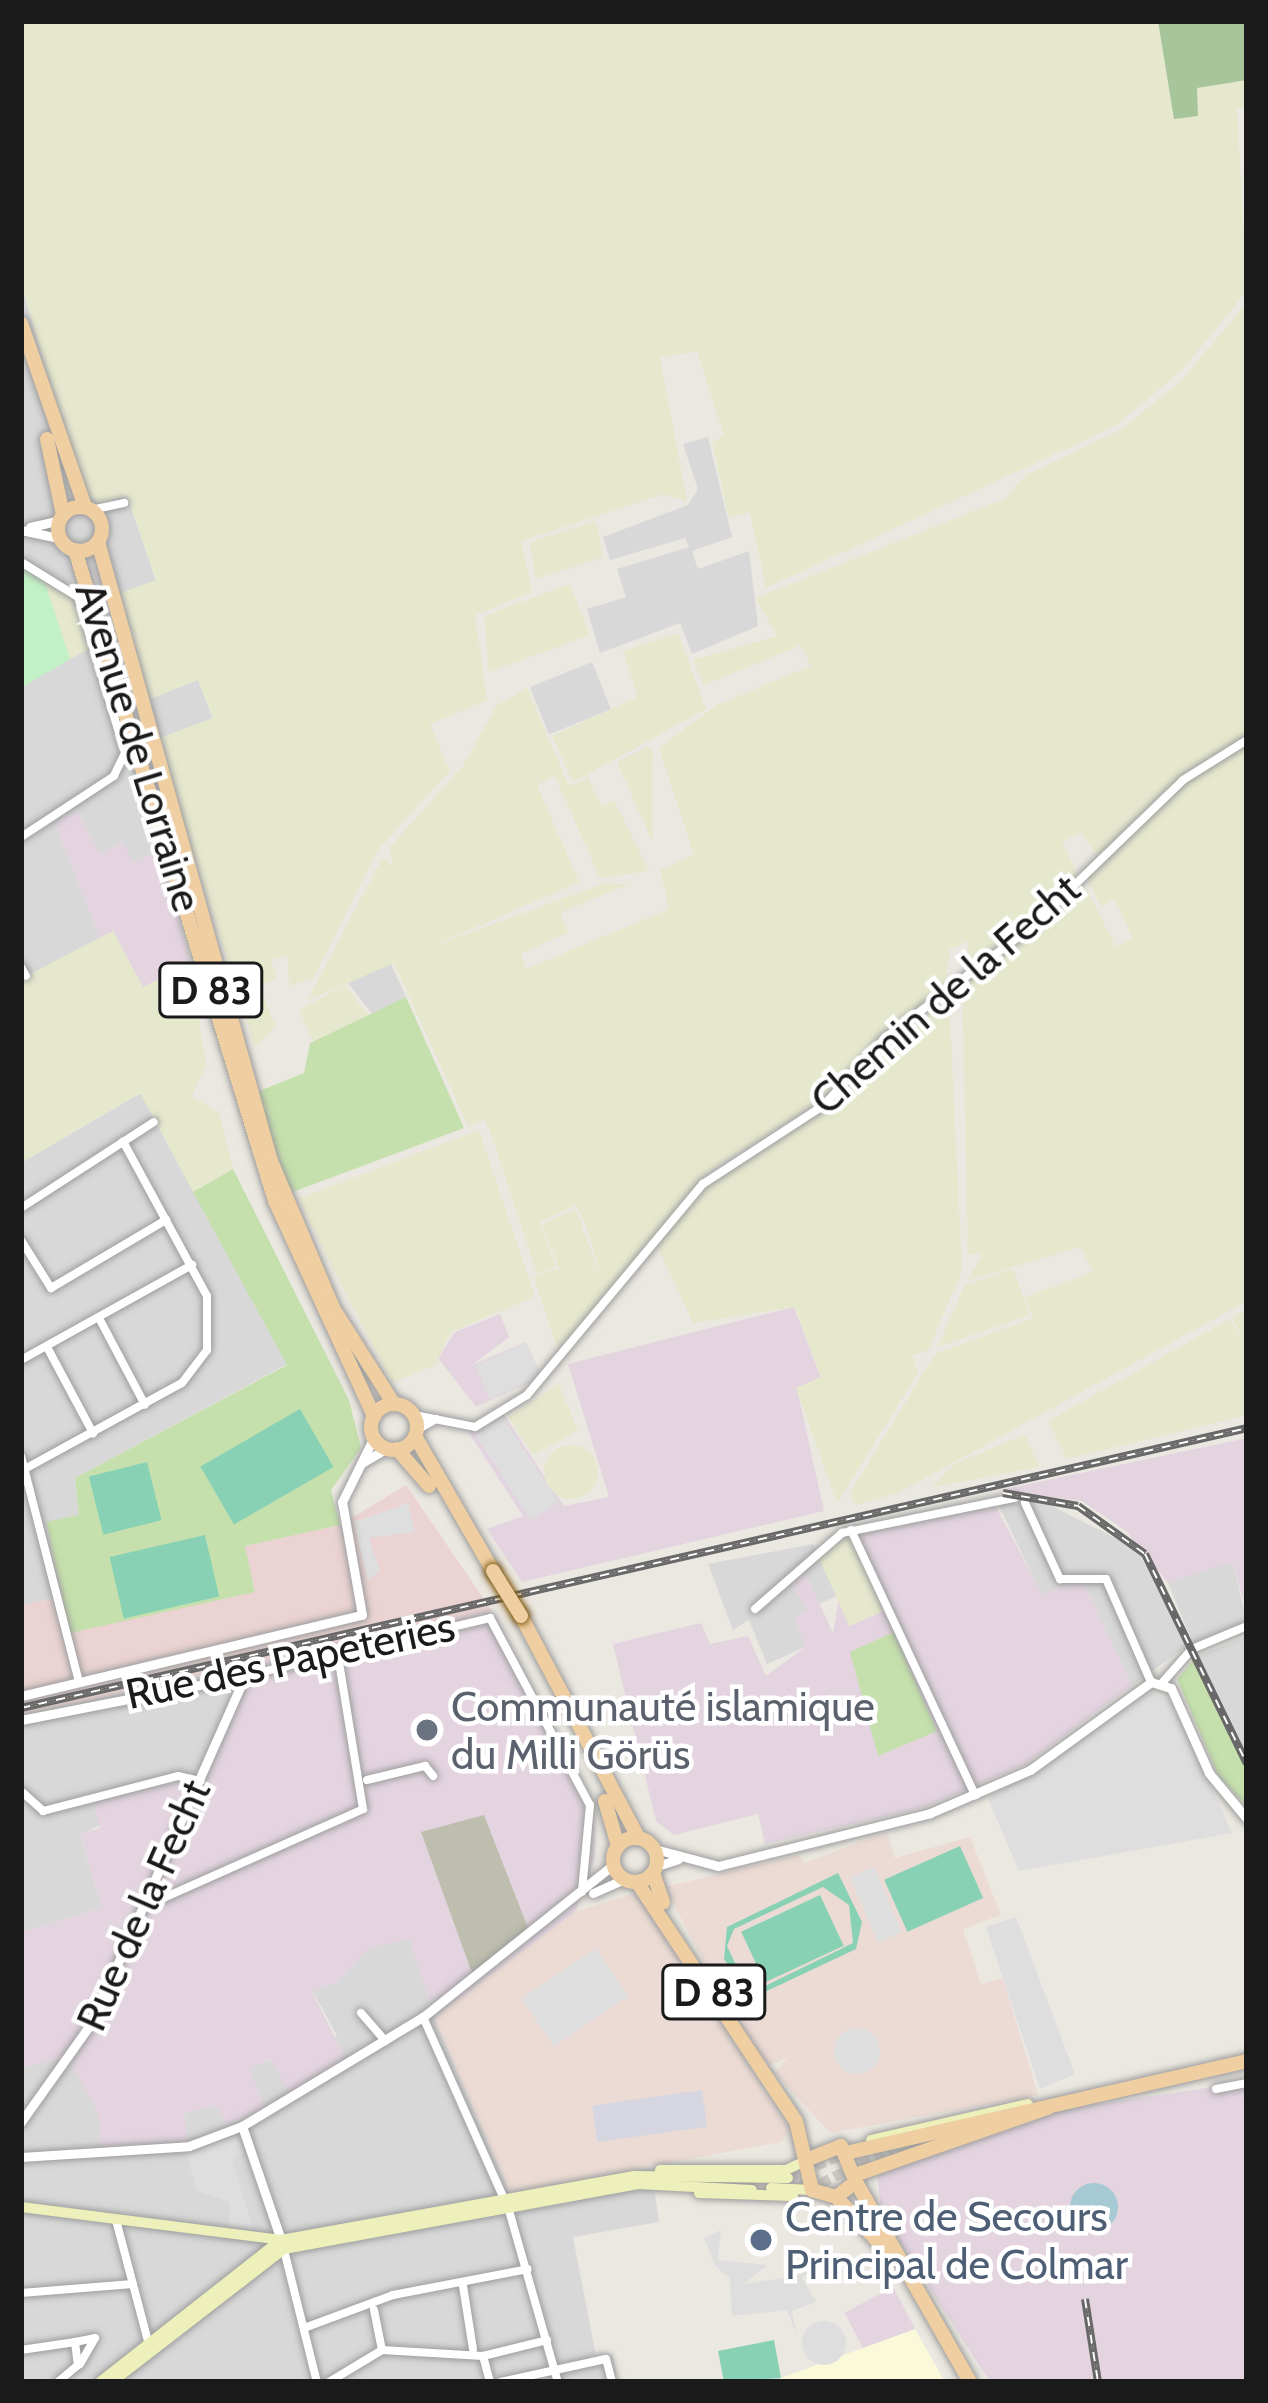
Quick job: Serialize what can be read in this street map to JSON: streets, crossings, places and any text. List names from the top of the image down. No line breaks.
{"streets":{"main road":["Avenue de Lorraine","D 83"],"street":["Chemin de la Fecht","Rue des Papeteries","Rue de la Fecht"]},"crossings":[["Rue des Papeteries","Rue de la Fecht"]],"places":["Communauté islamique du Milli Görüs","Centre de Secours Principal de Colmar"]}
